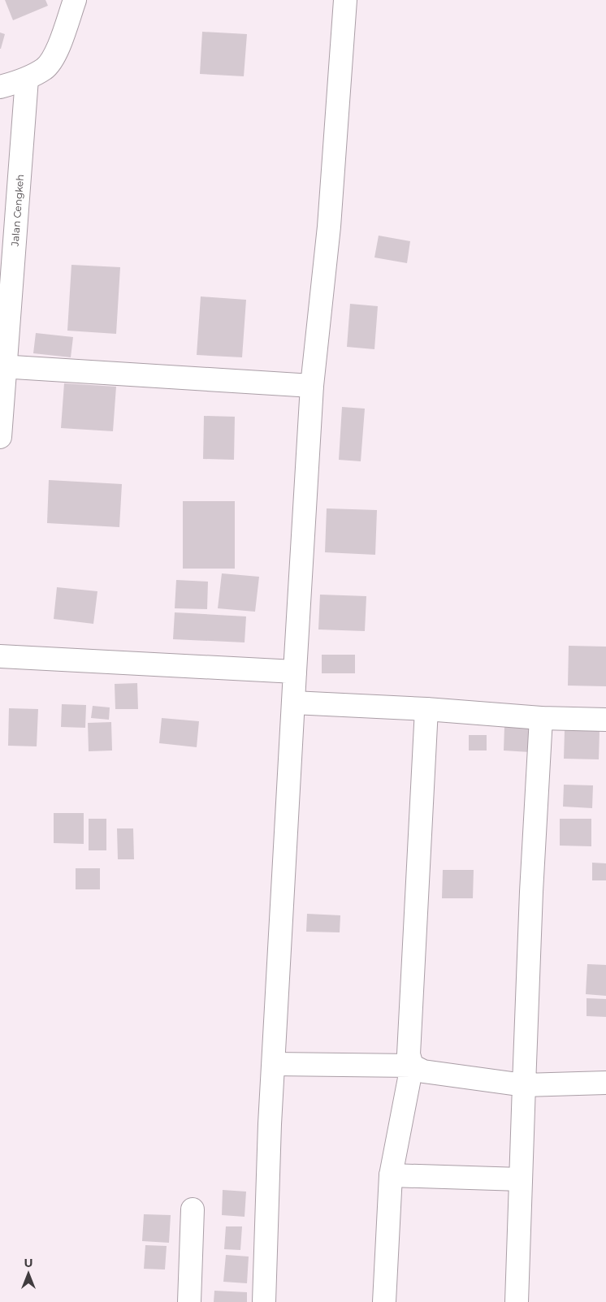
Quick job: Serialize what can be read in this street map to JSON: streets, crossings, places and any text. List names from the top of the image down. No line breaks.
{"streets":{"street":["Jalan Cengkeh"]},"north":"top"}
